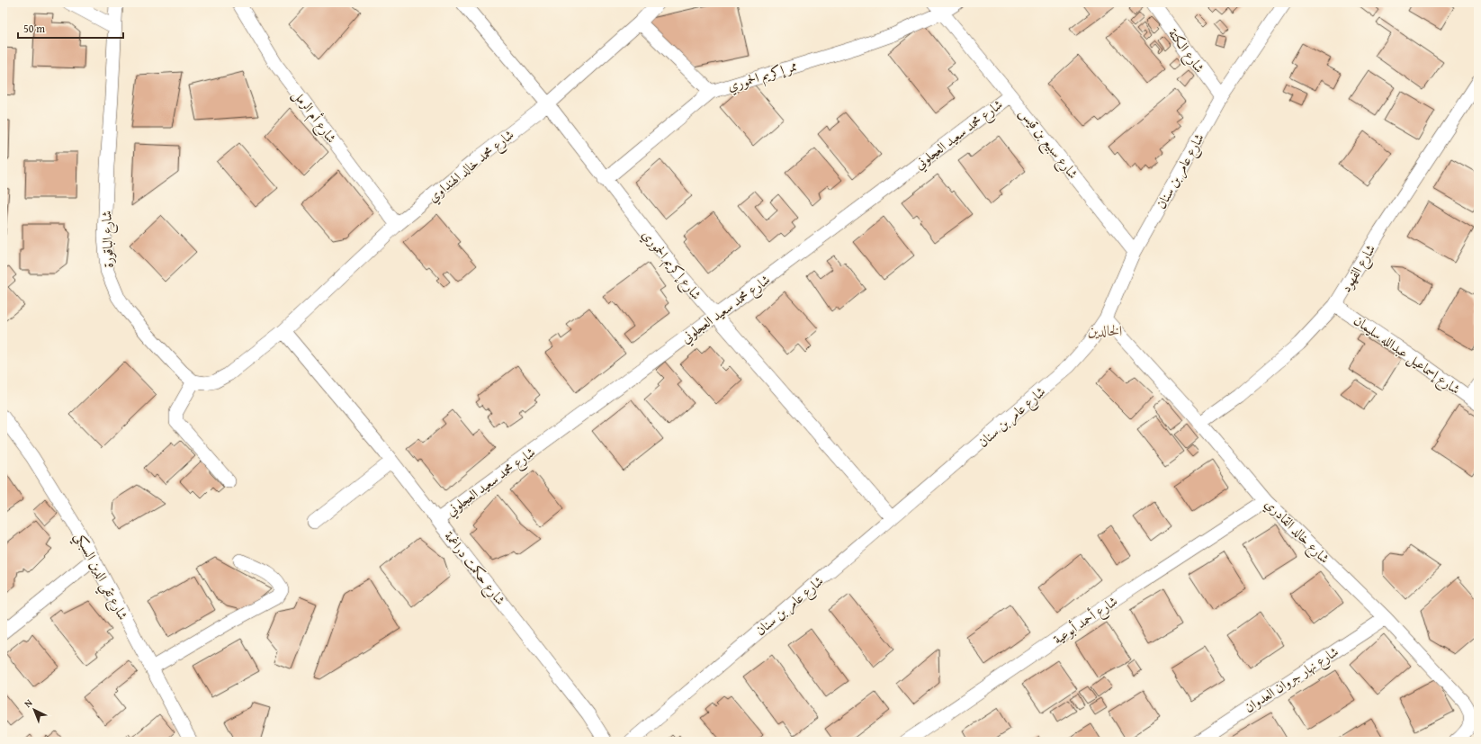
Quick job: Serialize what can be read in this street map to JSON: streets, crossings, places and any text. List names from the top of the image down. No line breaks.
{"streets":{"street":["شارع الكتة","ممر إكريم الحموري","شارع أم الرمل","شارع محمد سعيد العجلوني","شارع سبيع بن قيس","شارع محمد خالد الهنداوي","شارع عامر بن سنان","شارع الباقورة","شارع إكريم الحموري","شارع الفهود","شارع إسماعيل عبدالله سليمان","شارع خالد القادري","شارع حكمت دراغمة","شارع تقي الدين السبكي","شارع أحمد أبوعية","شارع نهار جروان العدوان"]},"crossings":[["شارع الكتة","شارع عامر بن سنان"],["ممر إكريم الحموري","شارع سبيع بن قيس"],["ممر إكريم الحموري","شارع إكريم الحموري"],["شارع أم الرمل","شارع محمد خالد الهنداوي"],["شارع محمد سعيد العجلوني","شارع سبيع بن قيس"],["شارع محمد سعيد العجلوني","شارع إكريم الحموري"],["شارع محمد سعيد العجلوني","شارع حكمت دراغمة"],["شارع سبيع بن قيس","شارع عامر بن سنان"],["شارع محمد خالد الهنداوي","شارع إكريم الحموري"],["شارع محمد خالد الهنداوي","شارع حكمت دراغمة"],["شارع عامر بن سنان","شارع إكريم الحموري"],["شارع عامر بن سنان","شارع خالد القادري"],["شارع الفهود","شارع إسماعيل عبدالله سليمان"],["شارع الفهود","شارع خالد القادري"],["شارع خالد القادري","شارع أحمد أبوعية"],["شارع خالد القادري","شارع نهار جروان العدوان"]],"districts":["الخالدين"],"scale_bar":"50 m","north":"top left"}
